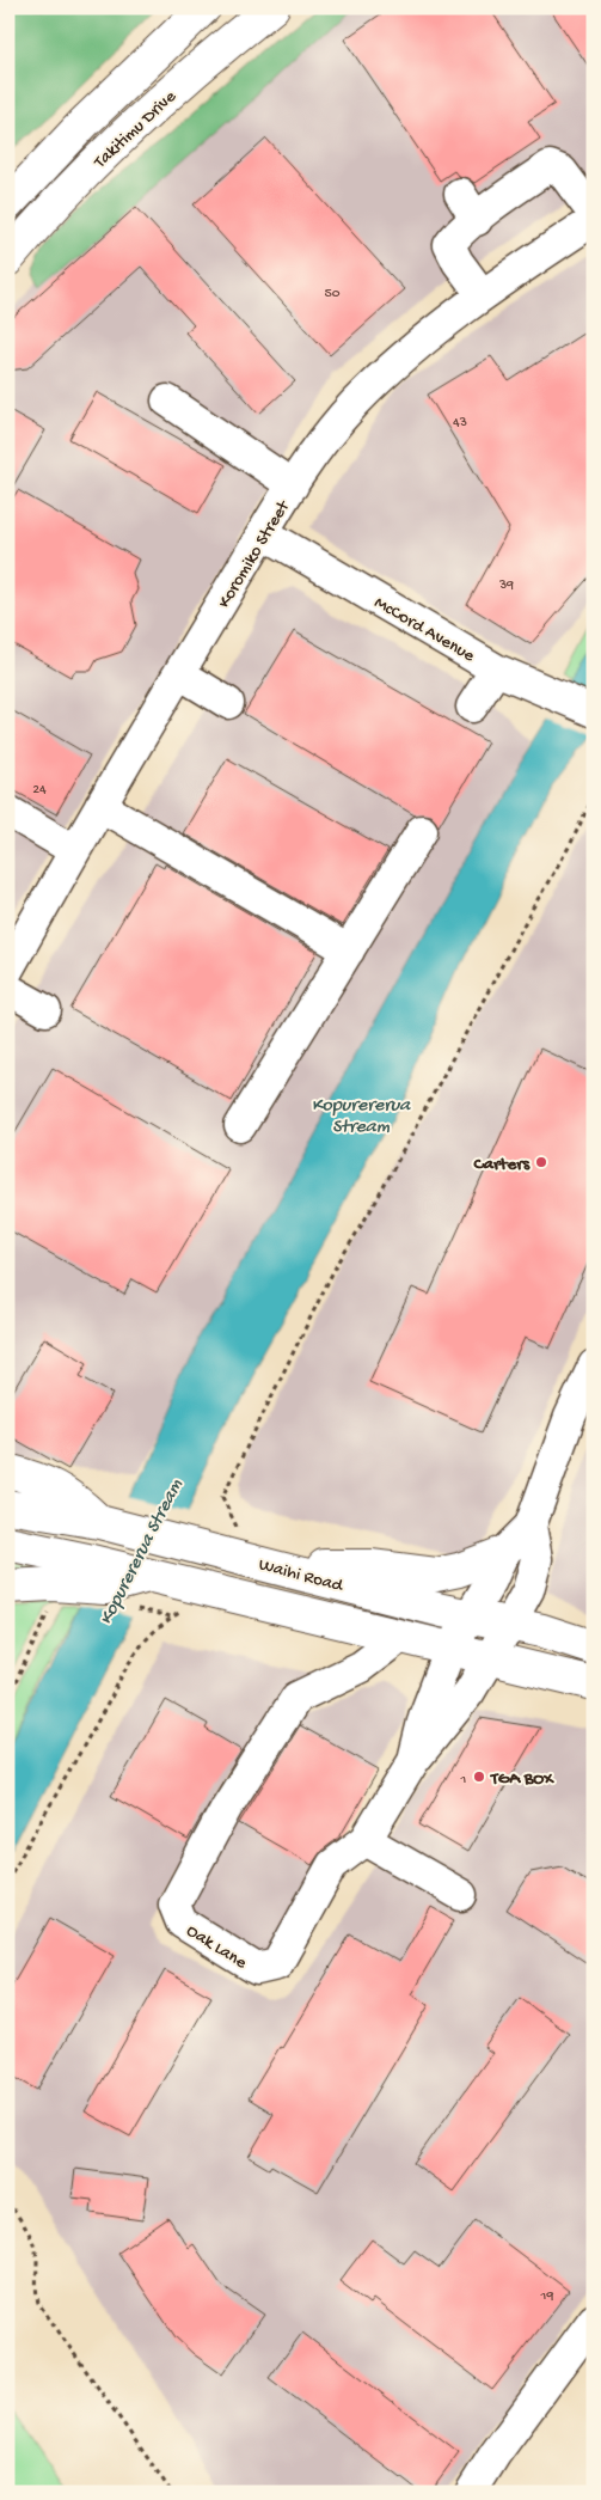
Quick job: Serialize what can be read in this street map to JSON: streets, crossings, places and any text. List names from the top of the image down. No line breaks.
{"streets":{"main road":["Takitimu Drive","Waihi Road"],"street":["Koromiko Street","McCord Avenue","Oak Lane"]},"crossings":[["Koromiko Street","McCord Avenue"],["Waihi Road","Oak Lane"]],"water":["Kopurererua Stream"],"places":["Carters","TGA BOX"],"house_numbers":["50","43","39","24","1","19"]}
